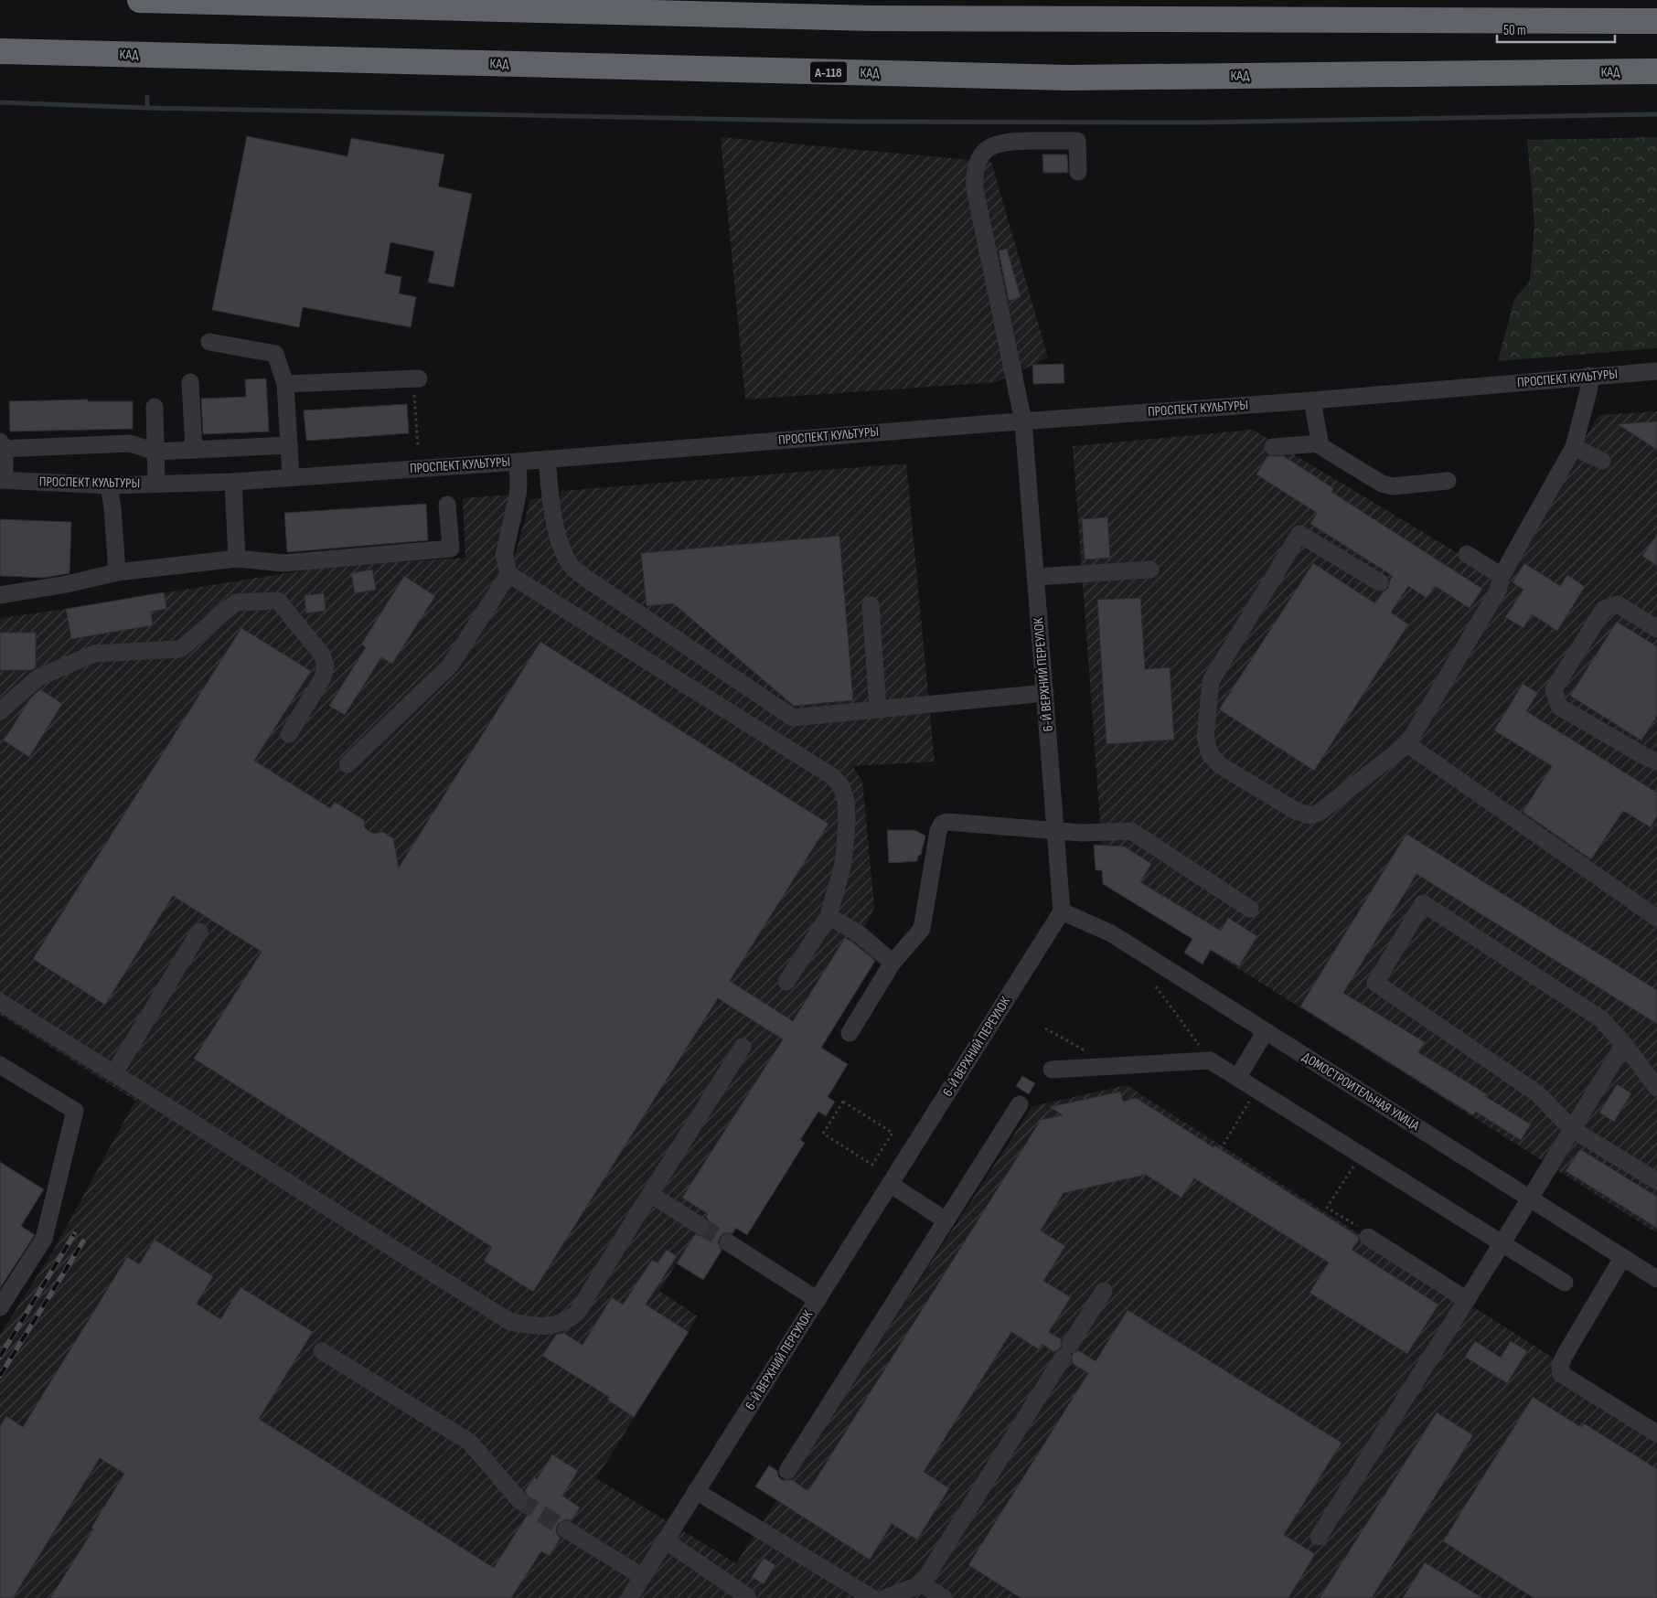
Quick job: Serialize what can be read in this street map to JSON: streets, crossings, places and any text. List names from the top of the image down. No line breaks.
{"streets":{"highway":["КАД","А-118"],"street":["ПРОСПЕКТ КУЛЬТУРЫ","6-Й ВЕРХНИЙ ПЕРЕУЛОК","ДОМОСТРОИТЕЛЬНАЯ УЛИЦА"]},"crossings":[["ПРОСПЕКТ КУЛЬТУРЫ","6-Й ВЕРХНИЙ ПЕРЕУЛОК"],["6-Й ВЕРХНИЙ ПЕРЕУЛОК","ДОМОСТРОИТЕЛЬНАЯ УЛИЦА"]],"scale_bar":"50 m"}
